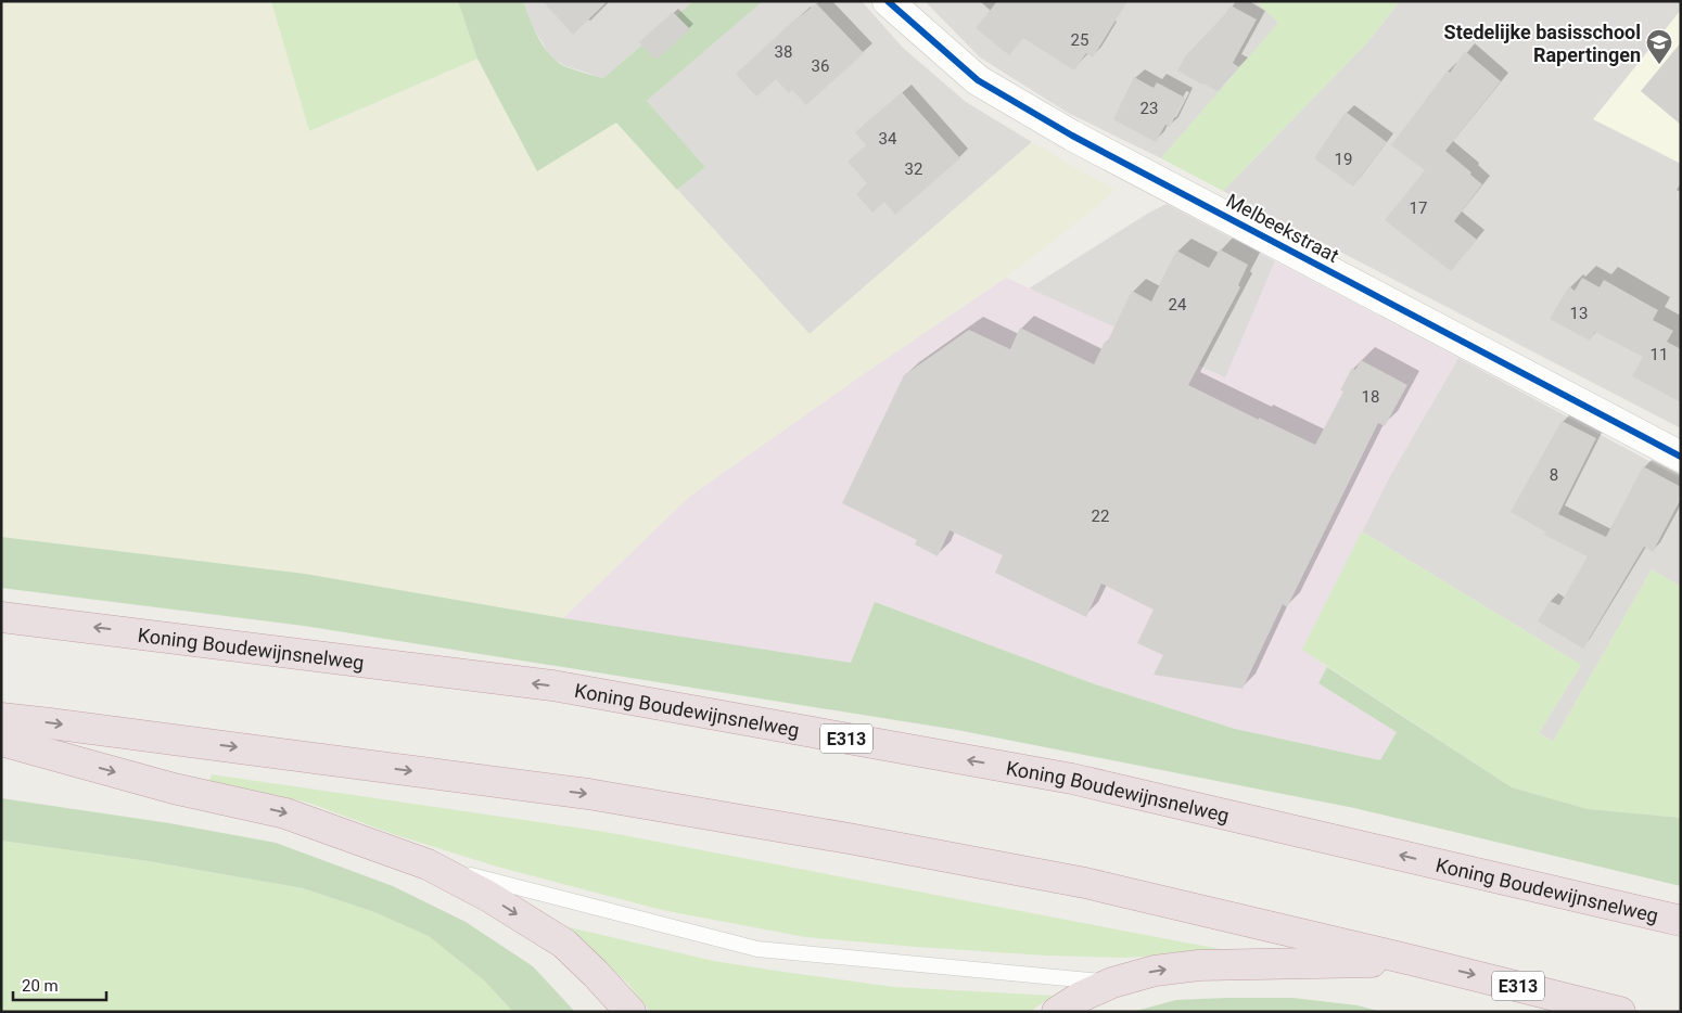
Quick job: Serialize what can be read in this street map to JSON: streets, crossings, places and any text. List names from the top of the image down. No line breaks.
{"streets":{"highway":["Koning Boudewijnsnelweg","E313"],"street":["Melbeekstraat"]},"places":{"school or university":["Stedelijke basisschool Rapertingen"]},"house_numbers":["25","38","36","23","34","19","32","17","24","13","11","18","8","22"],"scale_bar":"20 m"}
